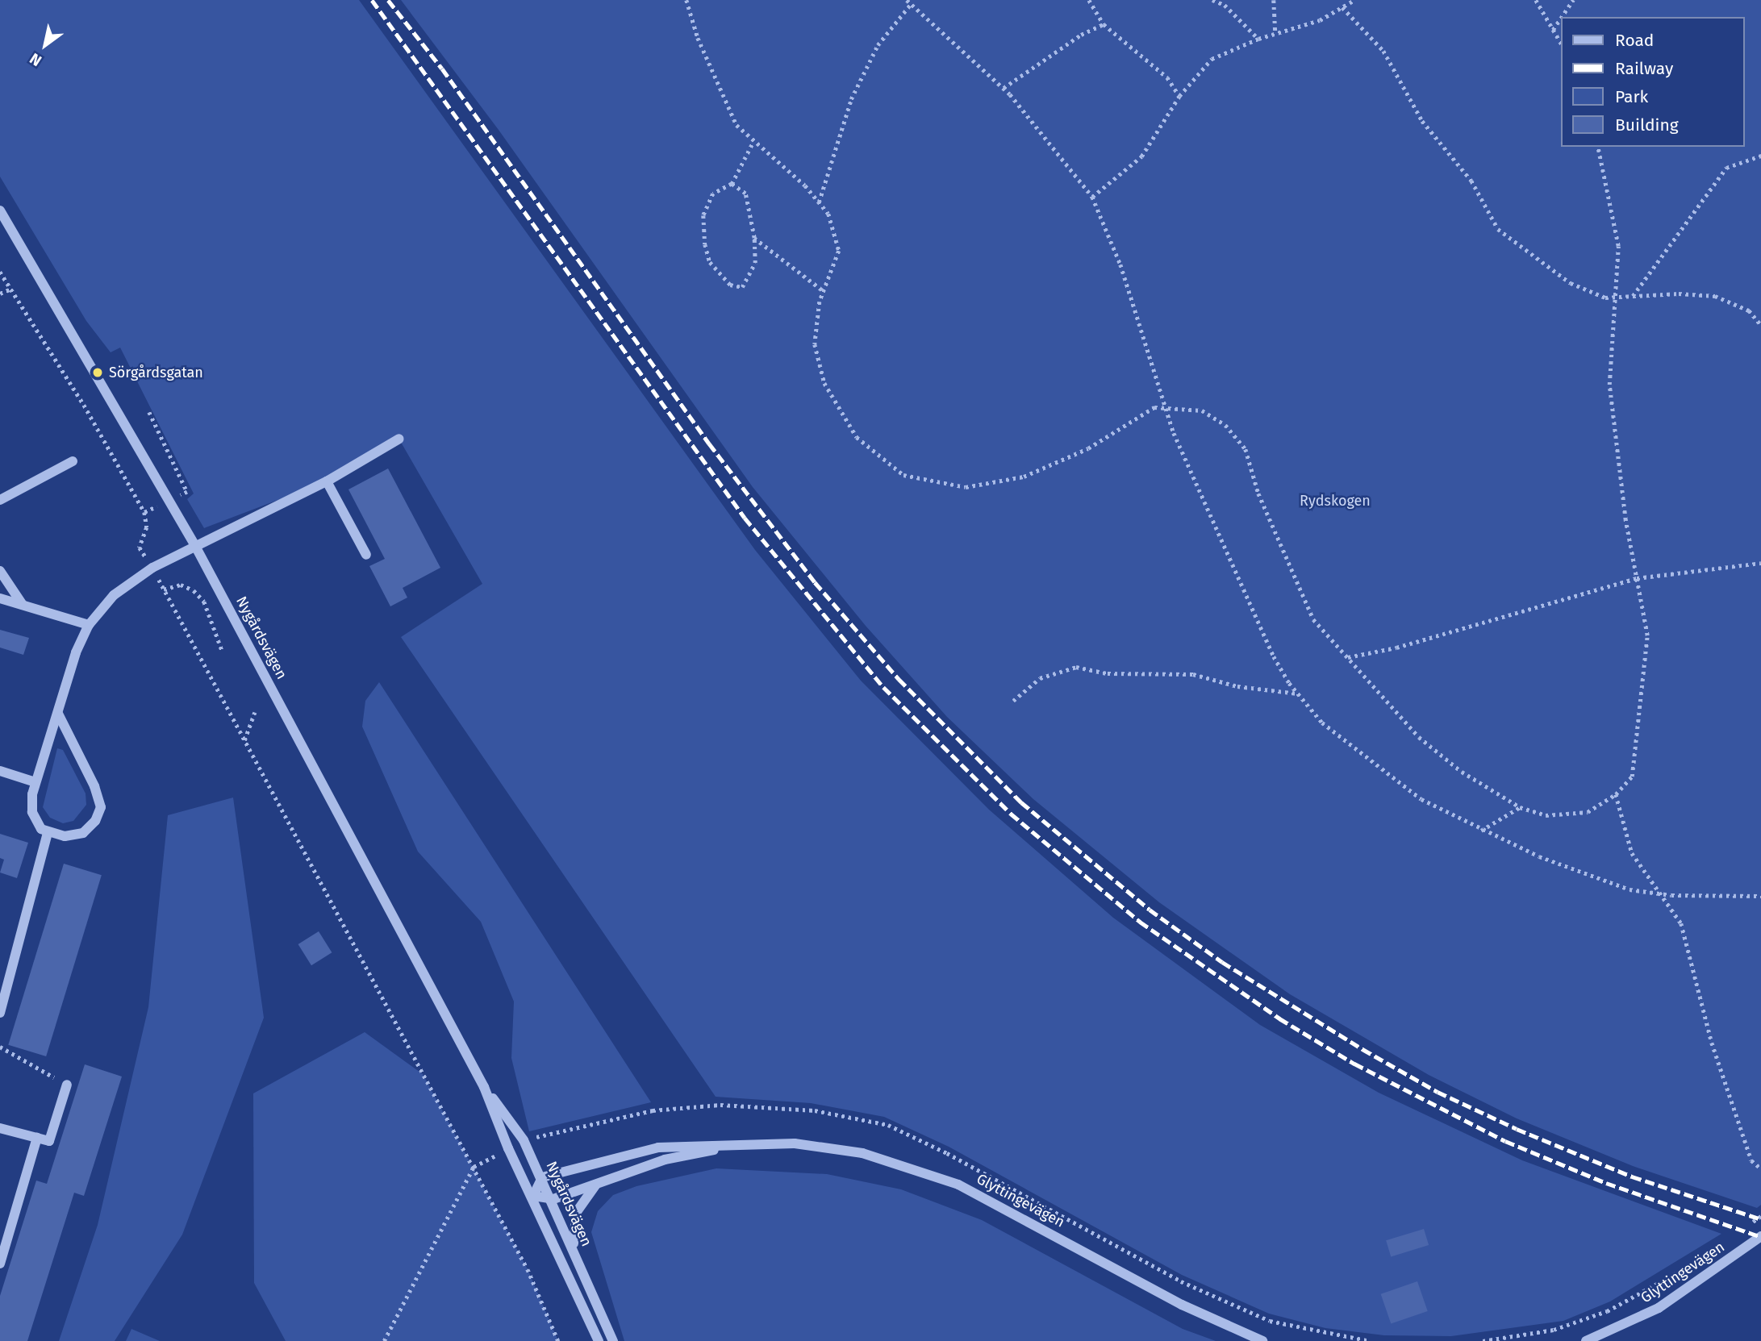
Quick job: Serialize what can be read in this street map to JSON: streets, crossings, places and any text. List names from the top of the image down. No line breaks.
{"streets":{"street":["Nygårdsvägen","Glyttingevägen"]},"crossings":[["Nygårdsvägen","Glyttingevägen"]],"parks":["Rydskogen"],"places":["Sörgårdsgatan"],"legend":["Road","Railway","Park","Building"],"north":"bottom left"}
